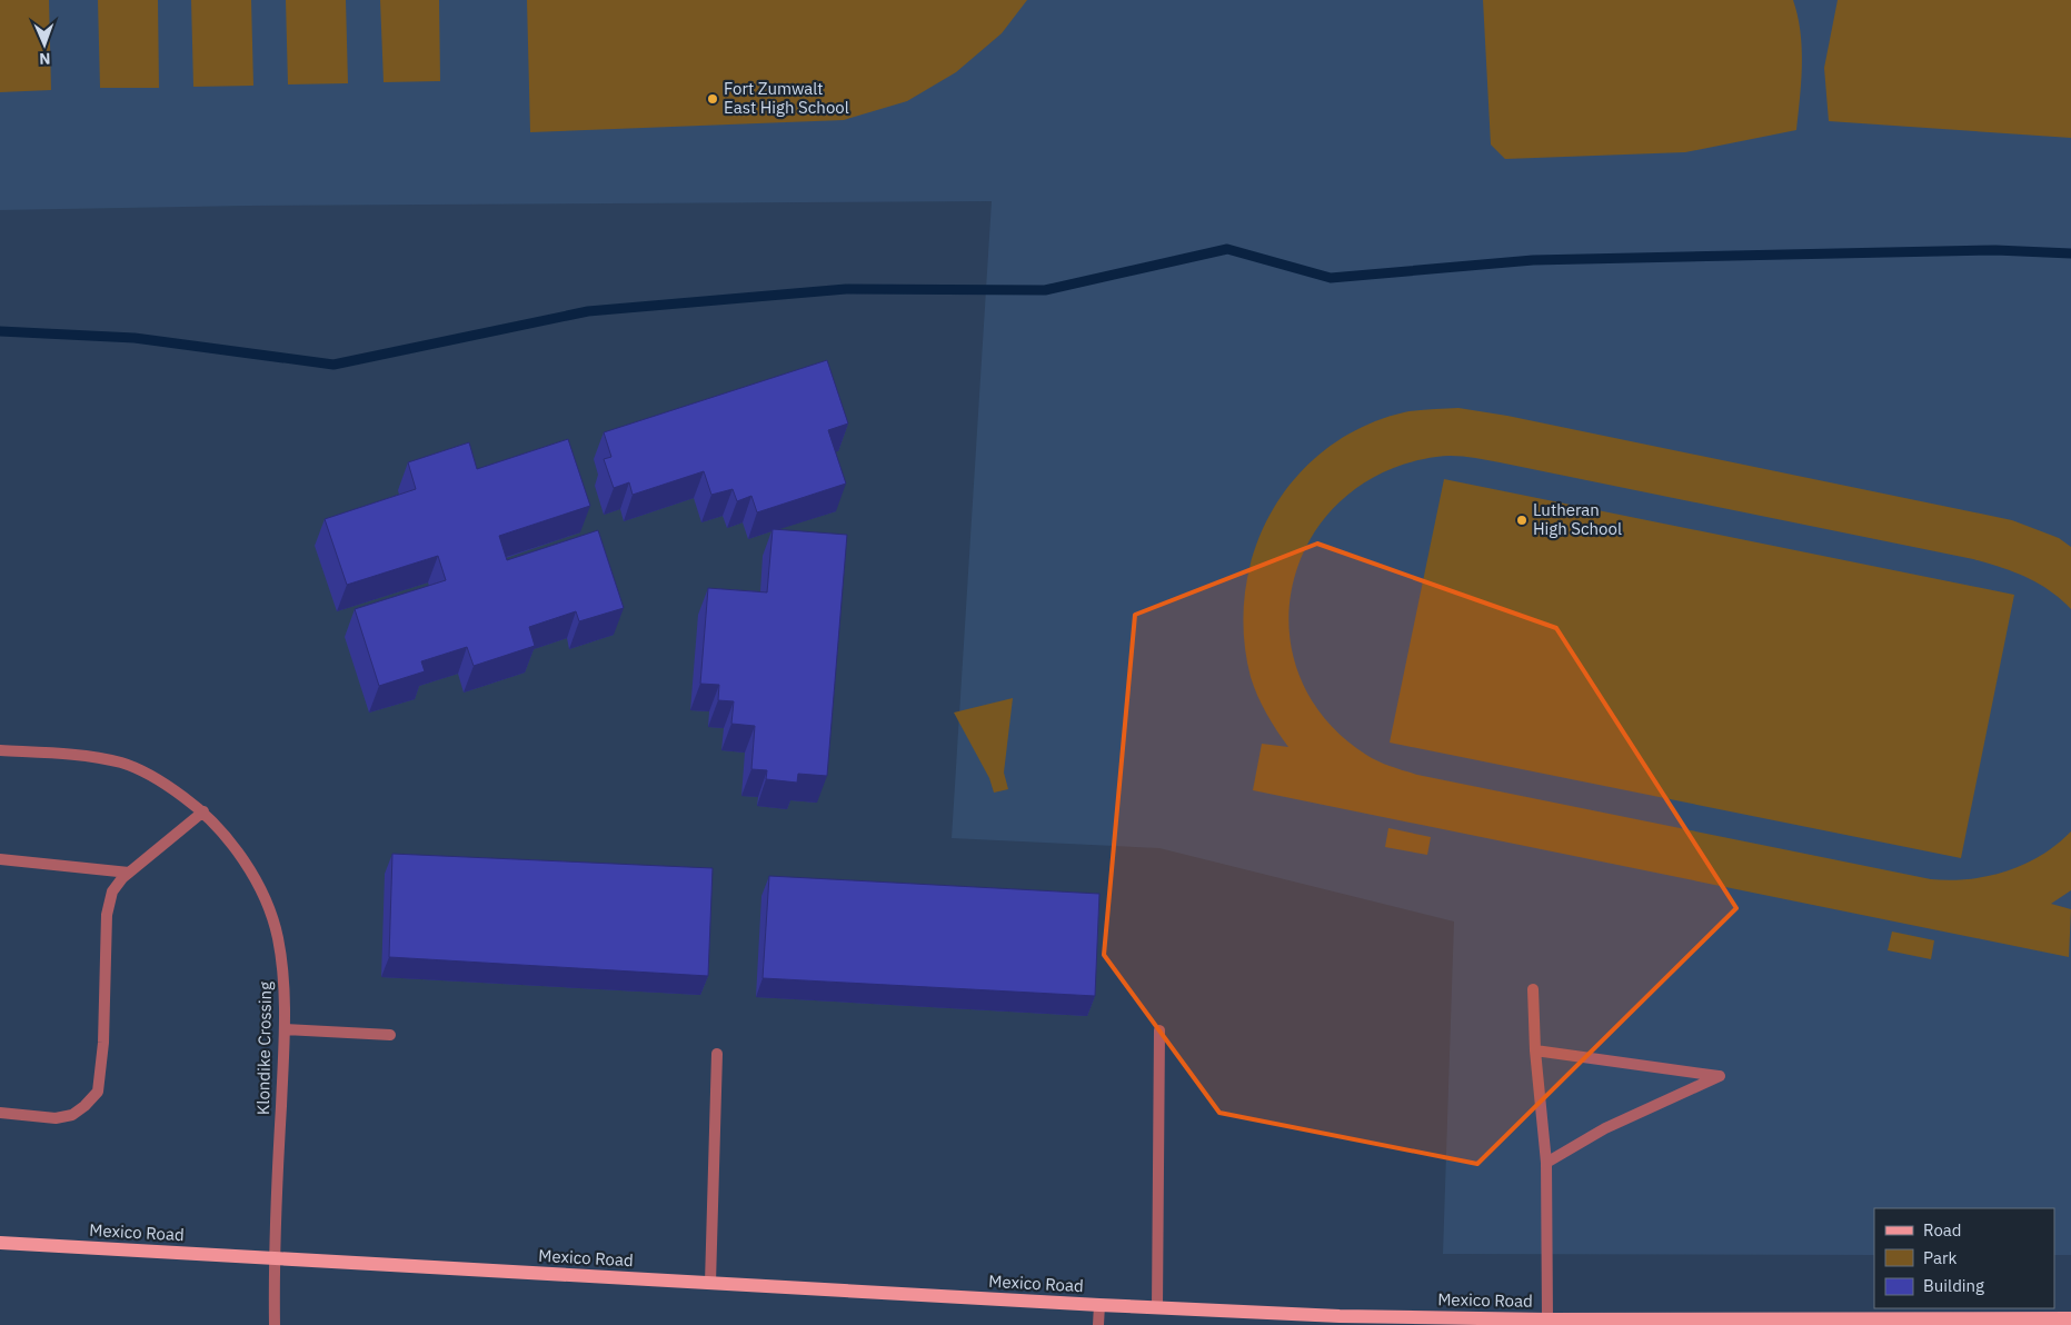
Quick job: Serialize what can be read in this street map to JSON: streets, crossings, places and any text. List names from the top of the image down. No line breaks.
{"streets":{"main road":["Mexico Road"],"street":["Klondike Crossing"]},"crossings":[["Klondike Crossing","Mexico Road"]],"places":["Fort Zumwalt East High School","Lutheran High School"],"legend":["Road","Park","Building"],"north":"bottom"}
